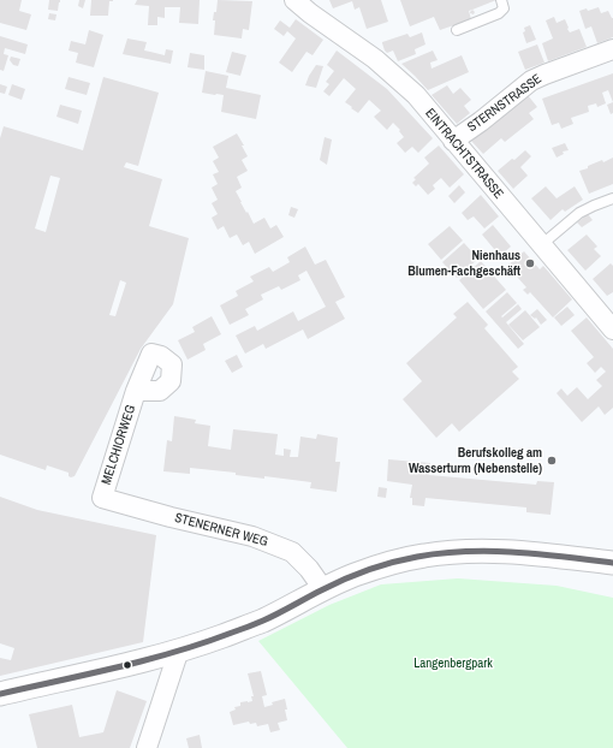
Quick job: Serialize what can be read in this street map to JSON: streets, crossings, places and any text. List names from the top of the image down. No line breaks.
{"streets":{"street":["STERNSTRASSE","EINTRACHTSTRASSE","MELCHIORWEG","STENERNER WEG"]},"crossings":[["STERNSTRASSE","EINTRACHTSTRASSE"],["MELCHIORWEG","STENERNER WEG"]],"parks":["Langenbergpark"],"places":["Nienhaus Blumen-Fachgeschäft","Berufskolleg am Wasserturm (Nebenstelle)"]}
